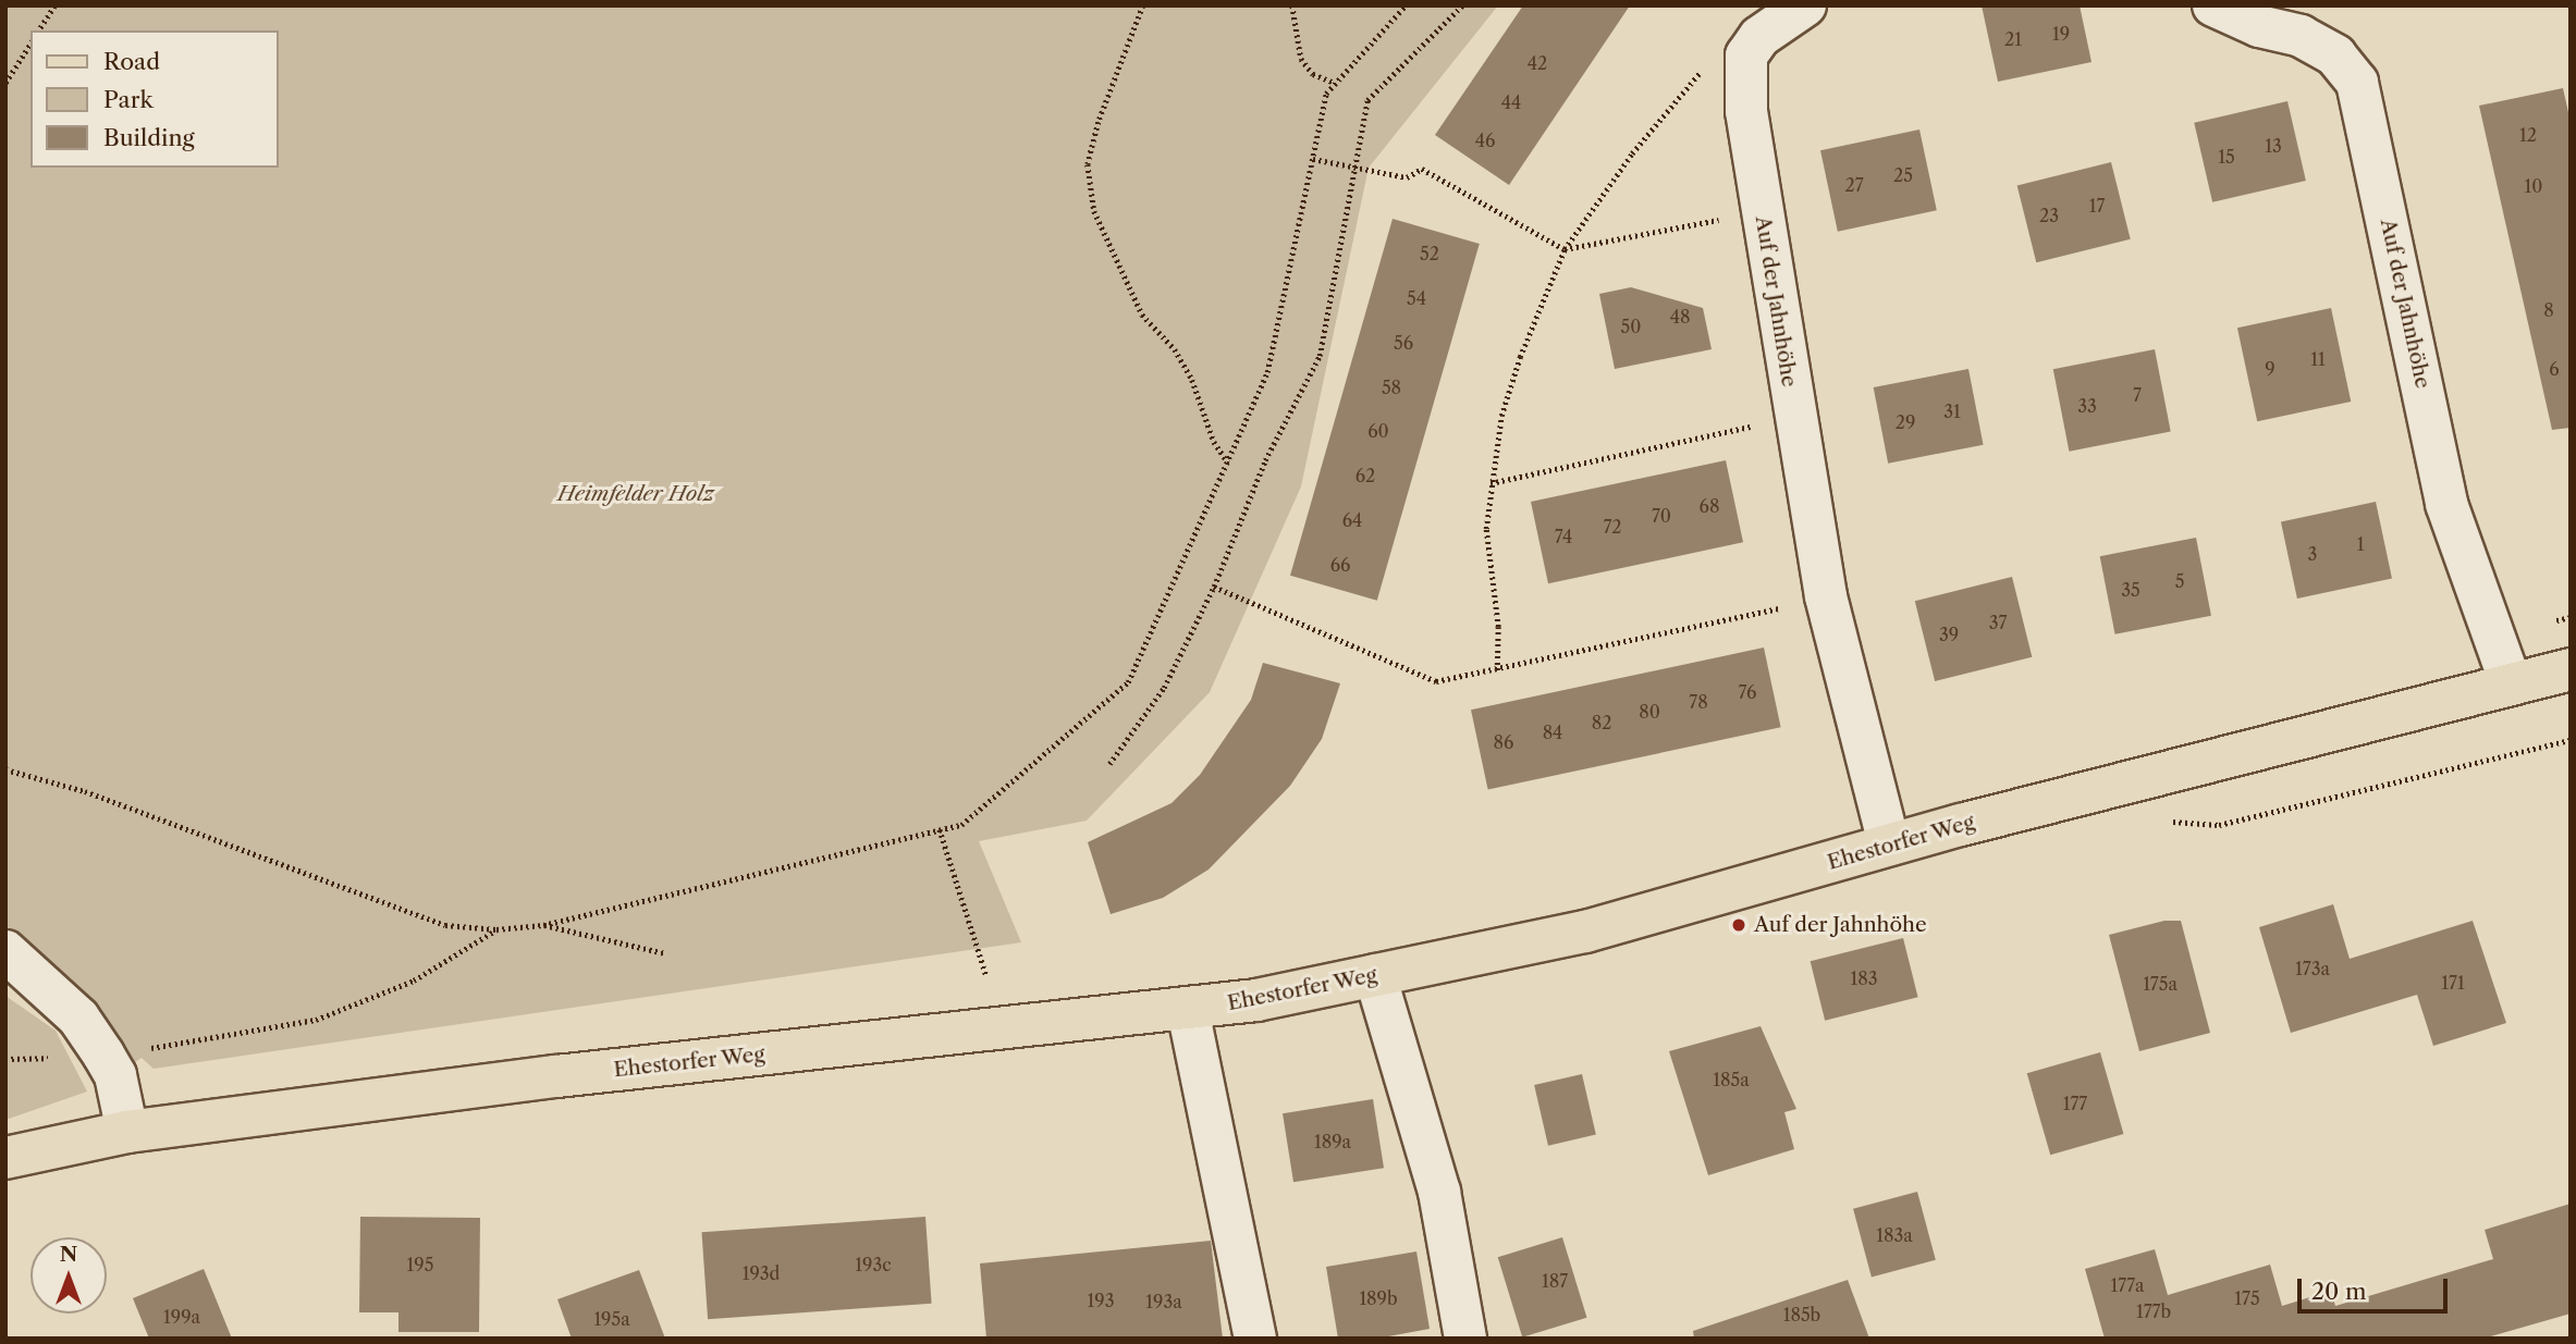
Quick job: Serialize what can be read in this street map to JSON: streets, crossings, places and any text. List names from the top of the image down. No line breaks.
{"streets":{"main road":["Ehestorfer Weg"],"street":["Auf der Jahnhöhe"]},"crossings":[["Auf der Jahnhöhe","Ehestorfer Weg"]],"parks":["Heimfelder Holz"],"places":["Auf der Jahnhöhe"],"house_numbers":["19","21","42","44","12","46","13","15","25","27","10","17","23","52","54","8","48","50","56","11","9","6","58","7","33","31","29","60","62","68","70","64","72","74","1","3","66","5","35","37","39","76","78","80","82","84","86","173a","183","171","175a","185a","177","189a","183a","195","193c","193d","187","177a","189b","175","193","193a","177b","185b","199a","195a"],"legend":["Road","Park","Building"],"scale_bar":"20 m","north":"top"}
